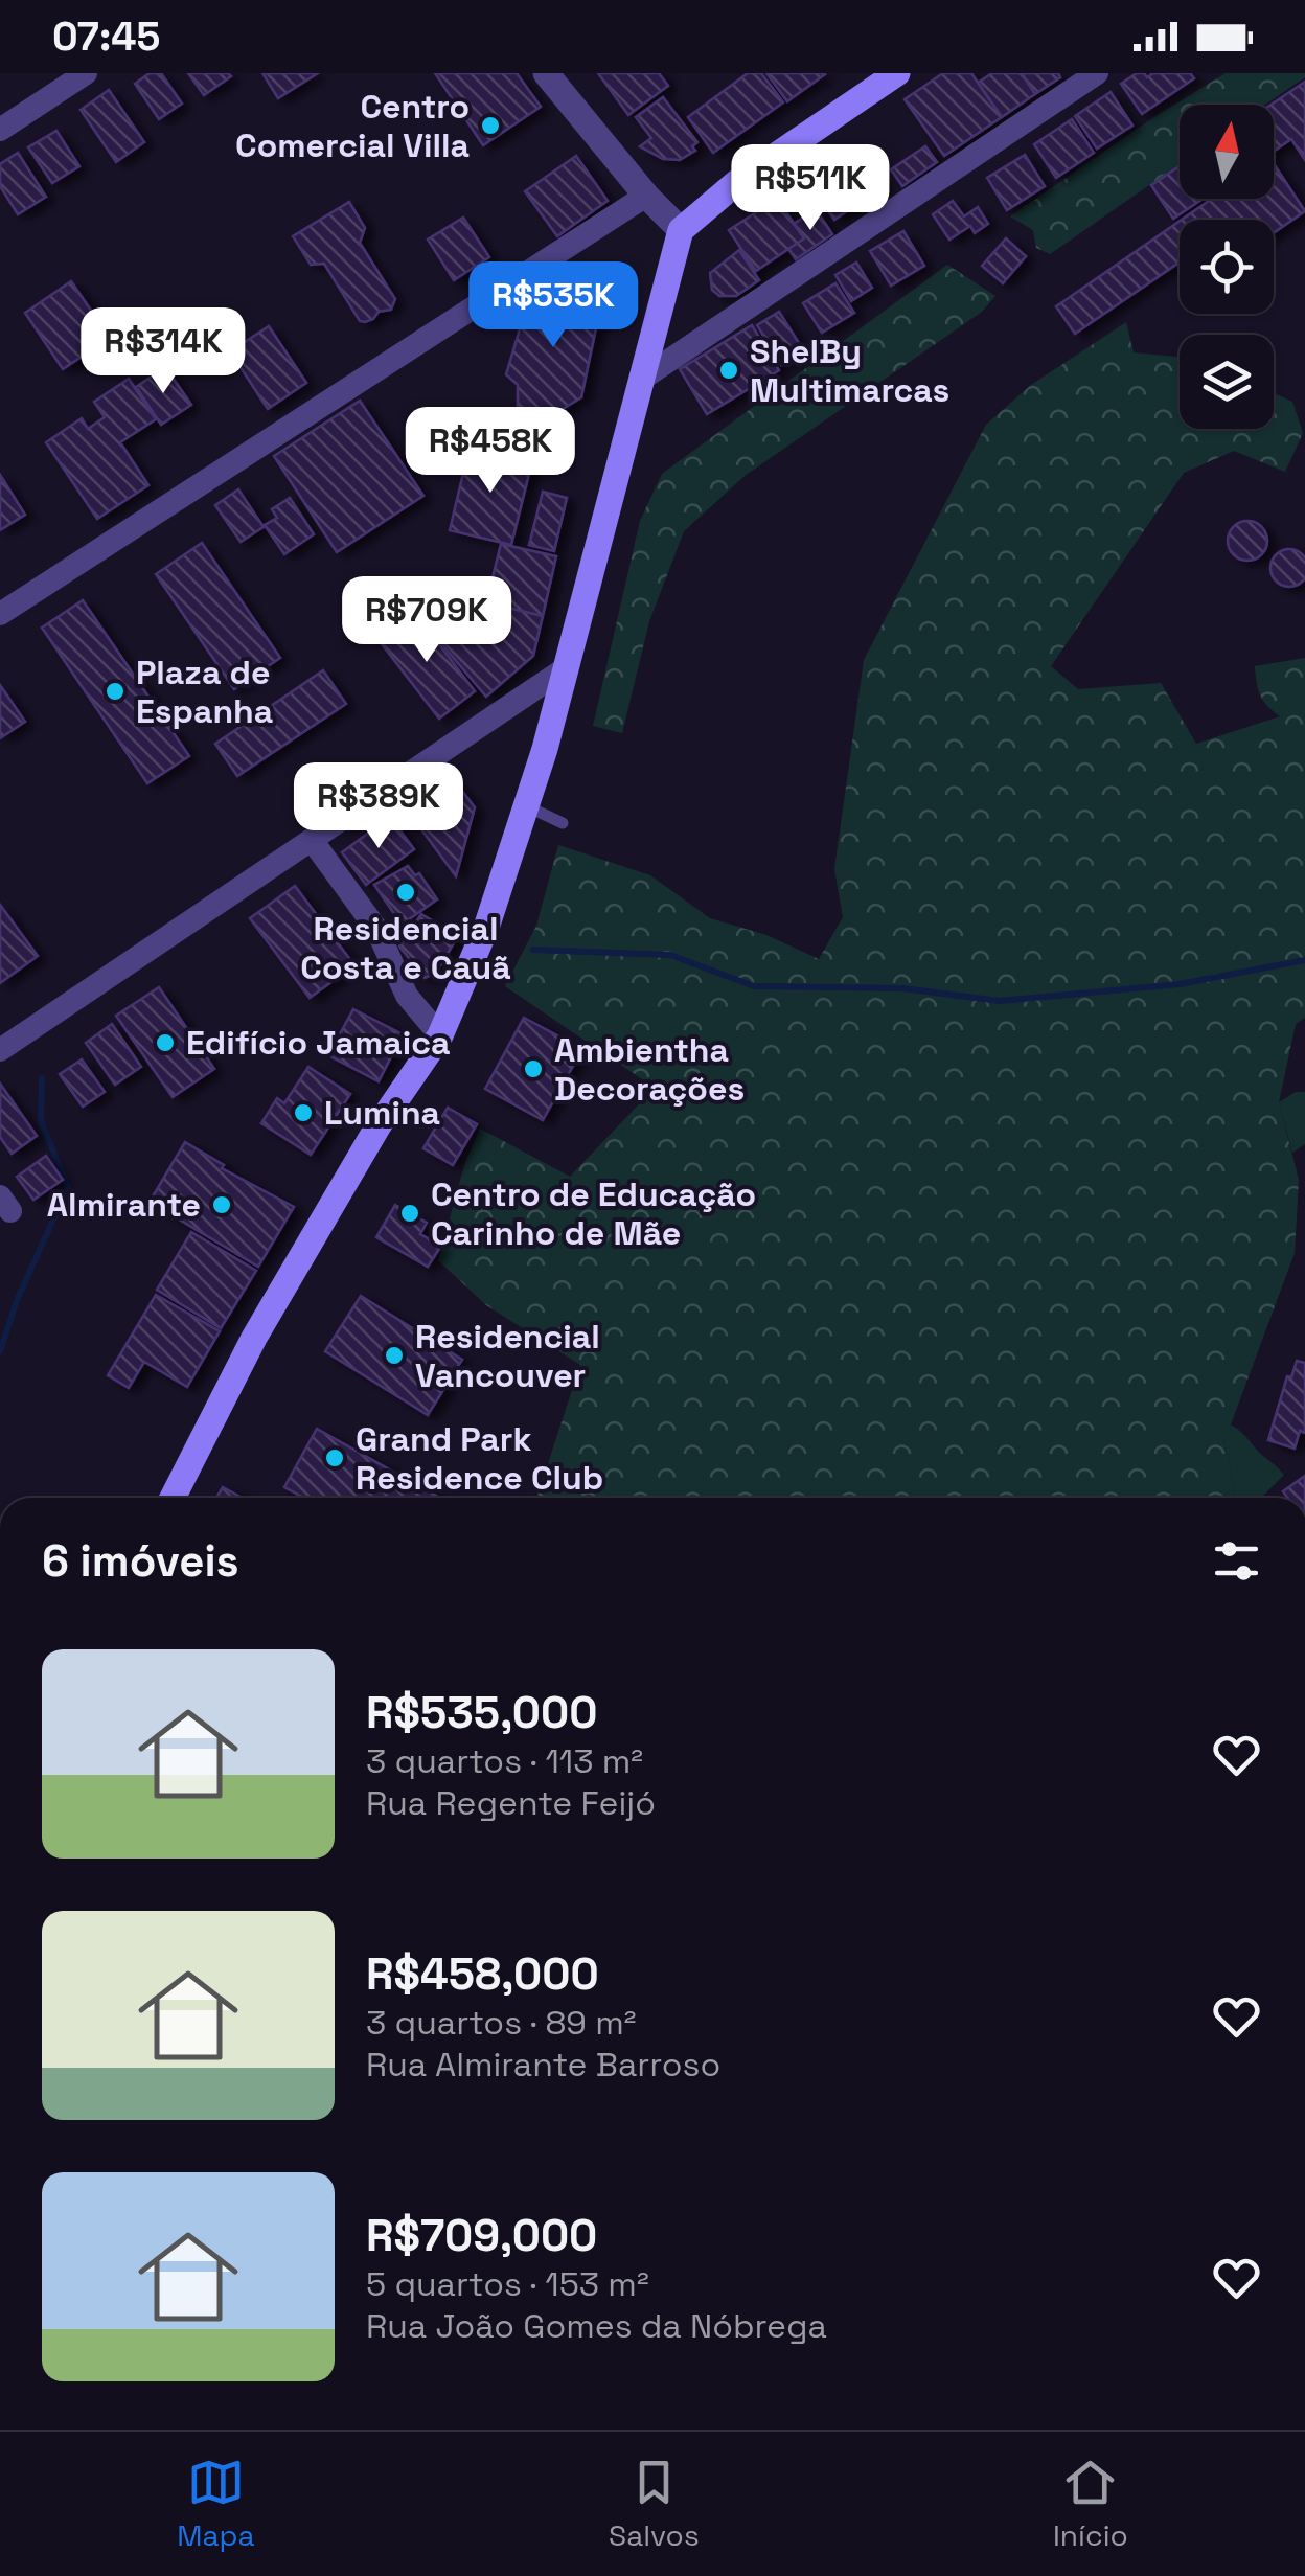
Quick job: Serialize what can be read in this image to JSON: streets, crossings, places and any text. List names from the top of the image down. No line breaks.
{"places":["Centro Comercial Villa","ShelBy Multimarcas","Plaza de Espanha","Residencial Costa e Cauã","Edifício Jamaica","Ambientha Decorações","Lumina","Almirante","Centro de Educação Carinho de Mãe","Residencial Vancouver","Grand Park Residence Club"],"north":"top","page":{"status":"07:45","price":["R$511K","R$535K","R$314K","R$458K","R$709K","R$389K"],"heading":"6 imóveis","list":[{"name":"R$535,000","note":"3 quartos · 113 m² · Rua Regente Feijó"},{"name":"R$458,000","note":"3 quartos · 89 m² · Rua Almirante Barroso"},{"name":"R$709,000","note":"5 quartos · 153 m² · Rua João Gomes da Nóbrega"}],"tabs":["Mapa","Salvos","Início"]}}
